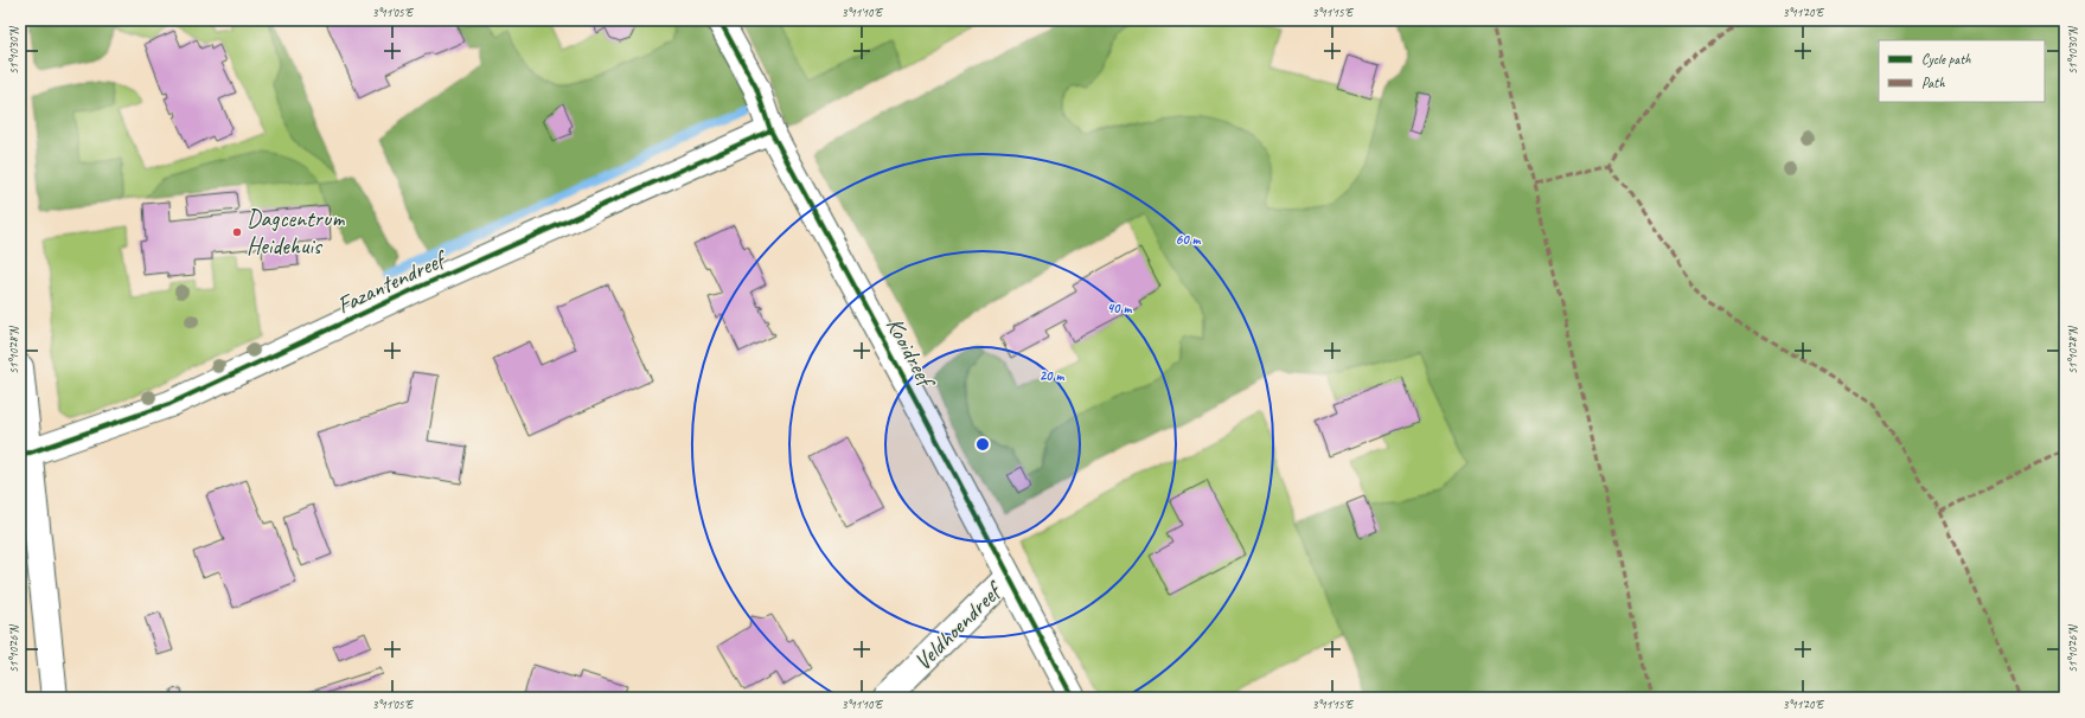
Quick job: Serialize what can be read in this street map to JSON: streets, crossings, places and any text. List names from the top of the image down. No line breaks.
{"streets":{"street":["Fazantendreef","Kooidreef","Veldhoendreef"]},"crossings":[["Fazantendreef","Kooidreef"],["Kooidreef","Veldhoendreef"]],"places":["Dagcentrum Heidehuis"],"legend":["Cycle path","Path"],"coordinates":["3°11'05\"E","3°11'10\"E","3°11'15\"E","3°11'20\"E","51°10'30\"N","51°10'28\"N","51°10'26\"N"],"rings":["60 m","40 m","20 m"]}
